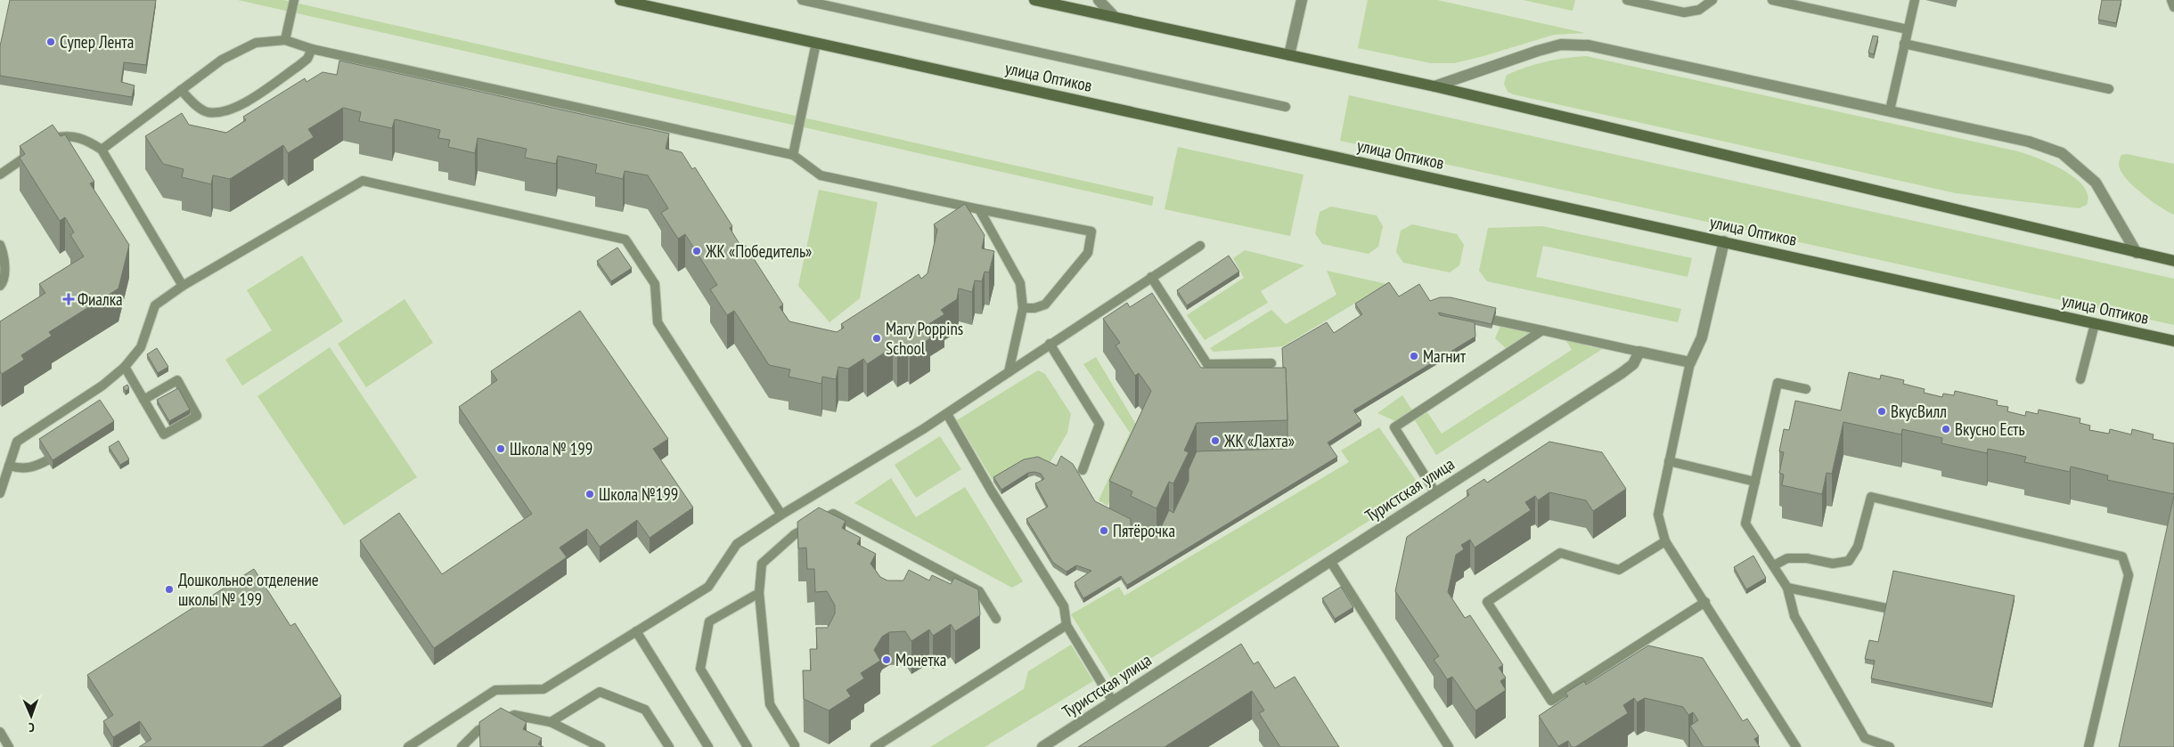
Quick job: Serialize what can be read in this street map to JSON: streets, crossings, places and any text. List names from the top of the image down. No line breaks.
{"streets":{"street":["улица Оптиков","Туристская улица"]},"places":{"other":["Супер Лента","ЖК «Победитель»","Mary Poppins School","Магнит","ВкусВилл","Вкусно Есть","ЖК «Лахта»","Школа № 199","Школа №199","Пятёрочка","Дошкольное отделение школы № 199","Монетка"],"health":["Фиалка"]},"north":"bottom"}
